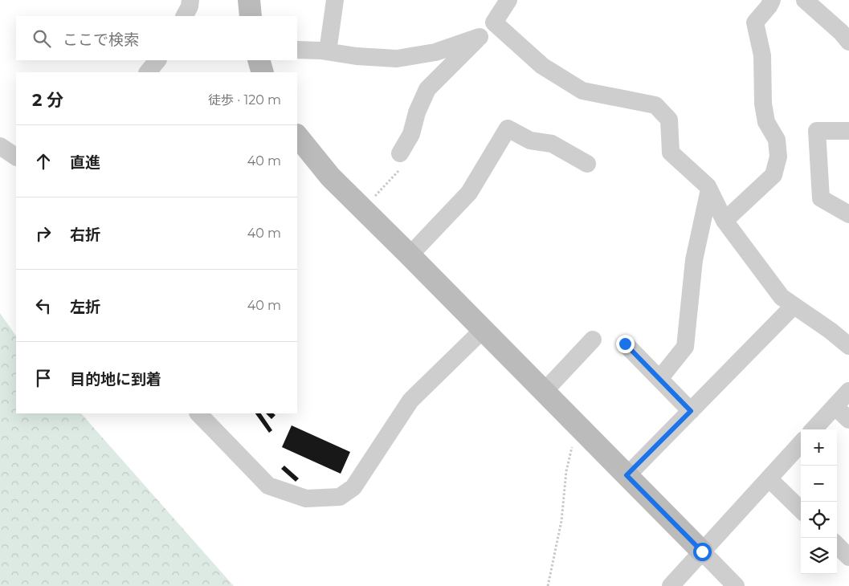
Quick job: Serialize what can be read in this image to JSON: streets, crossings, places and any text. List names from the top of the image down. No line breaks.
{"page":{"search":"ここで検索","heading":["2 分","徒歩 · 120 m"],"list":[["直進","40 m"],["右折","40 m"],["左折","40 m"],"目的地に到着"],"map_buttons":["+","−"]}}
